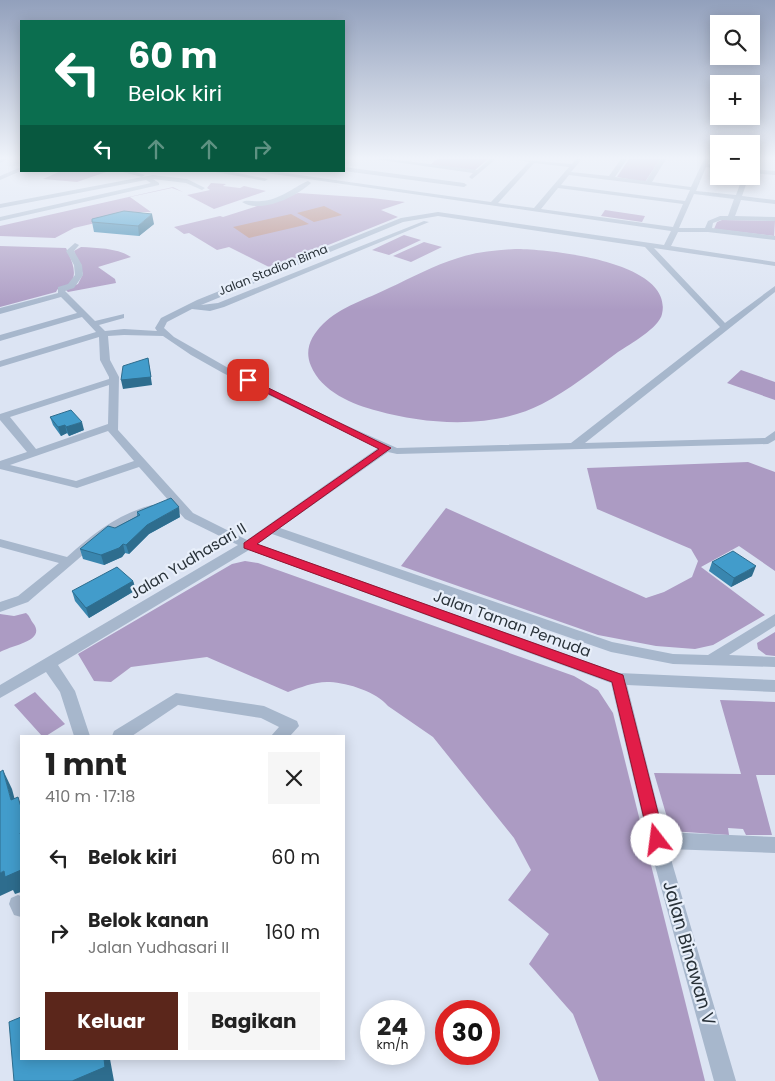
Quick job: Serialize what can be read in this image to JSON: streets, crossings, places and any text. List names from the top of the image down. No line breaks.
{"streets":{"street":["Jalan Stadion Bima","Jalan Yudhasari II","Jalan Taman Pemuda","Jalan Binawan V"]},"crossings":[["Jalan Yudhasari II","Jalan Taman Pemuda"],["Jalan Taman Pemuda","Jalan Binawan V"]],"page":{"map_buttons":["+","−"],"turn":["60 m","Belok kiri"],"heading":["1 mnt","410 m · 17:18"],"list":[{"name":"Belok kiri","value":"60 m"},{"name":"Belok kanan","note":"Jalan Yudhasari II","value":"160 m"}],"buttons":["Keluar","Bagikan"],"speed":"24 km/h","limit":"30"}}
